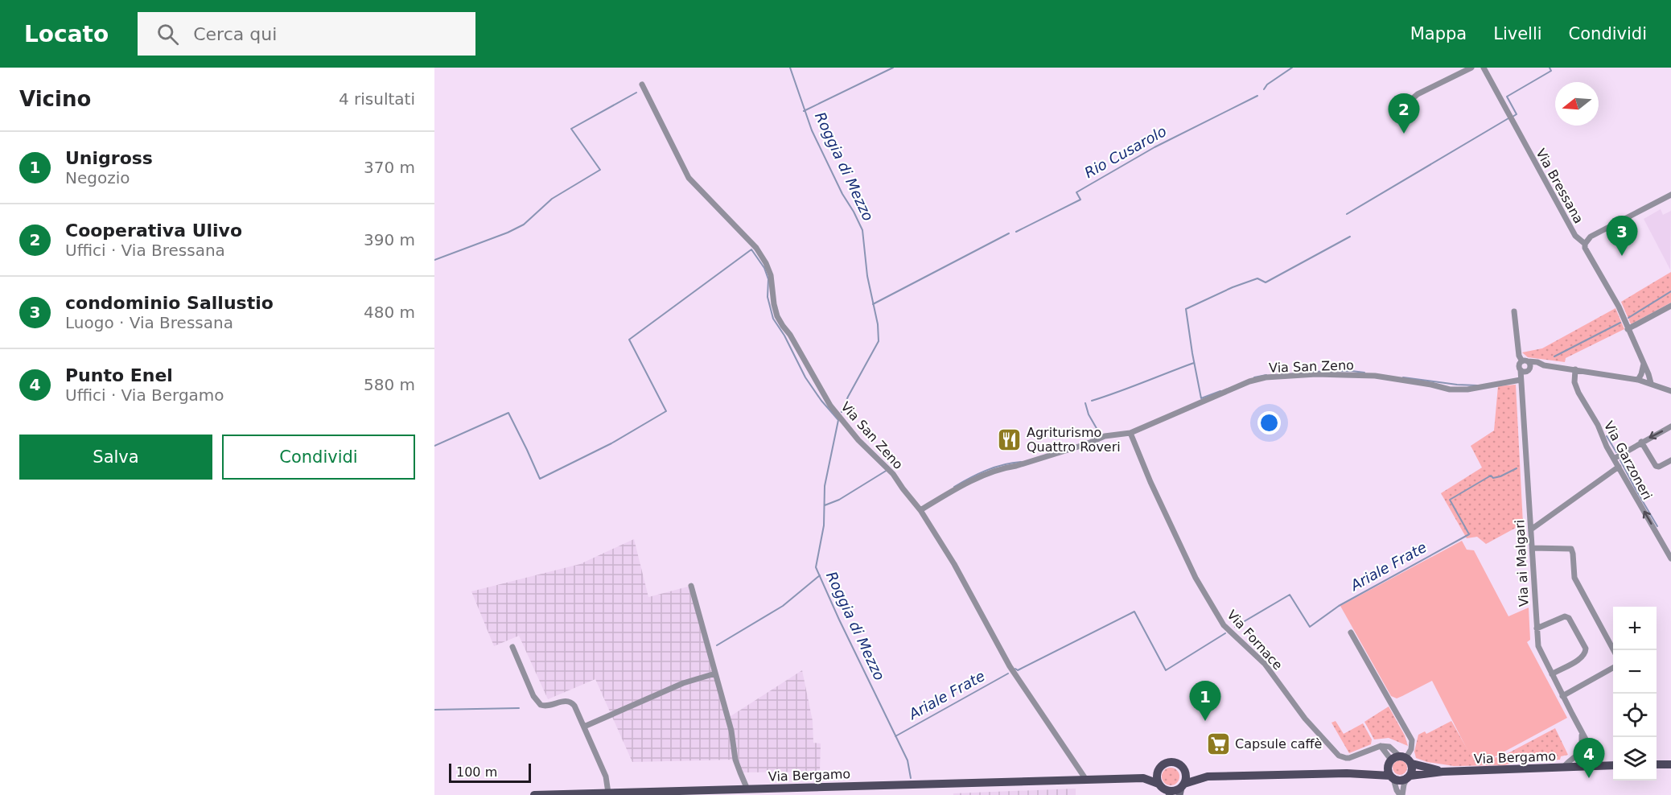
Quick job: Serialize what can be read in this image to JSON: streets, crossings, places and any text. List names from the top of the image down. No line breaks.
{"streets":{"main road":["Via Bergamo"],"street":["Via Bressana","Via San Zeno","Via Garzoneri","Via ai Malgari","Via Fornace"]},"crossings":[["Via San Zeno","Via Fornace"],["Via ai Malgari","Via Bergamo"]],"one_way":["Via Garzoneri"],"water":["Rio Cusarolo","Roggia di Mezzo","Ariale Frate"],"places":{"restaurant":["Agriturismo Quattro Roveri"],"supermarket":["Capsule caffè"]},"scale_bar":"100 m","north":"left","page":{"header":"Locato","search":"Cerca qui","nav":["Mappa","Livelli","Condividi"],"heading":["Vicino","4 risultati"],"pins":["2","3","1","4"],"list":[{"mark":"1","name":"Unigross","note":"Negozio","value":"370 m"},{"mark":"2","name":"Cooperativa Ulivo","note":"Uffici · Via Bressana","value":"390 m"},{"mark":"3","name":"condominio Sallustio","note":"Luogo · Via Bressana","value":"480 m"},{"mark":"4","name":"Punto Enel","note":"Uffici · Via Bergamo","value":"580 m"}],"buttons":["Salva","Condividi"],"map_buttons":["+","−"],"scale":"100 m"}}
